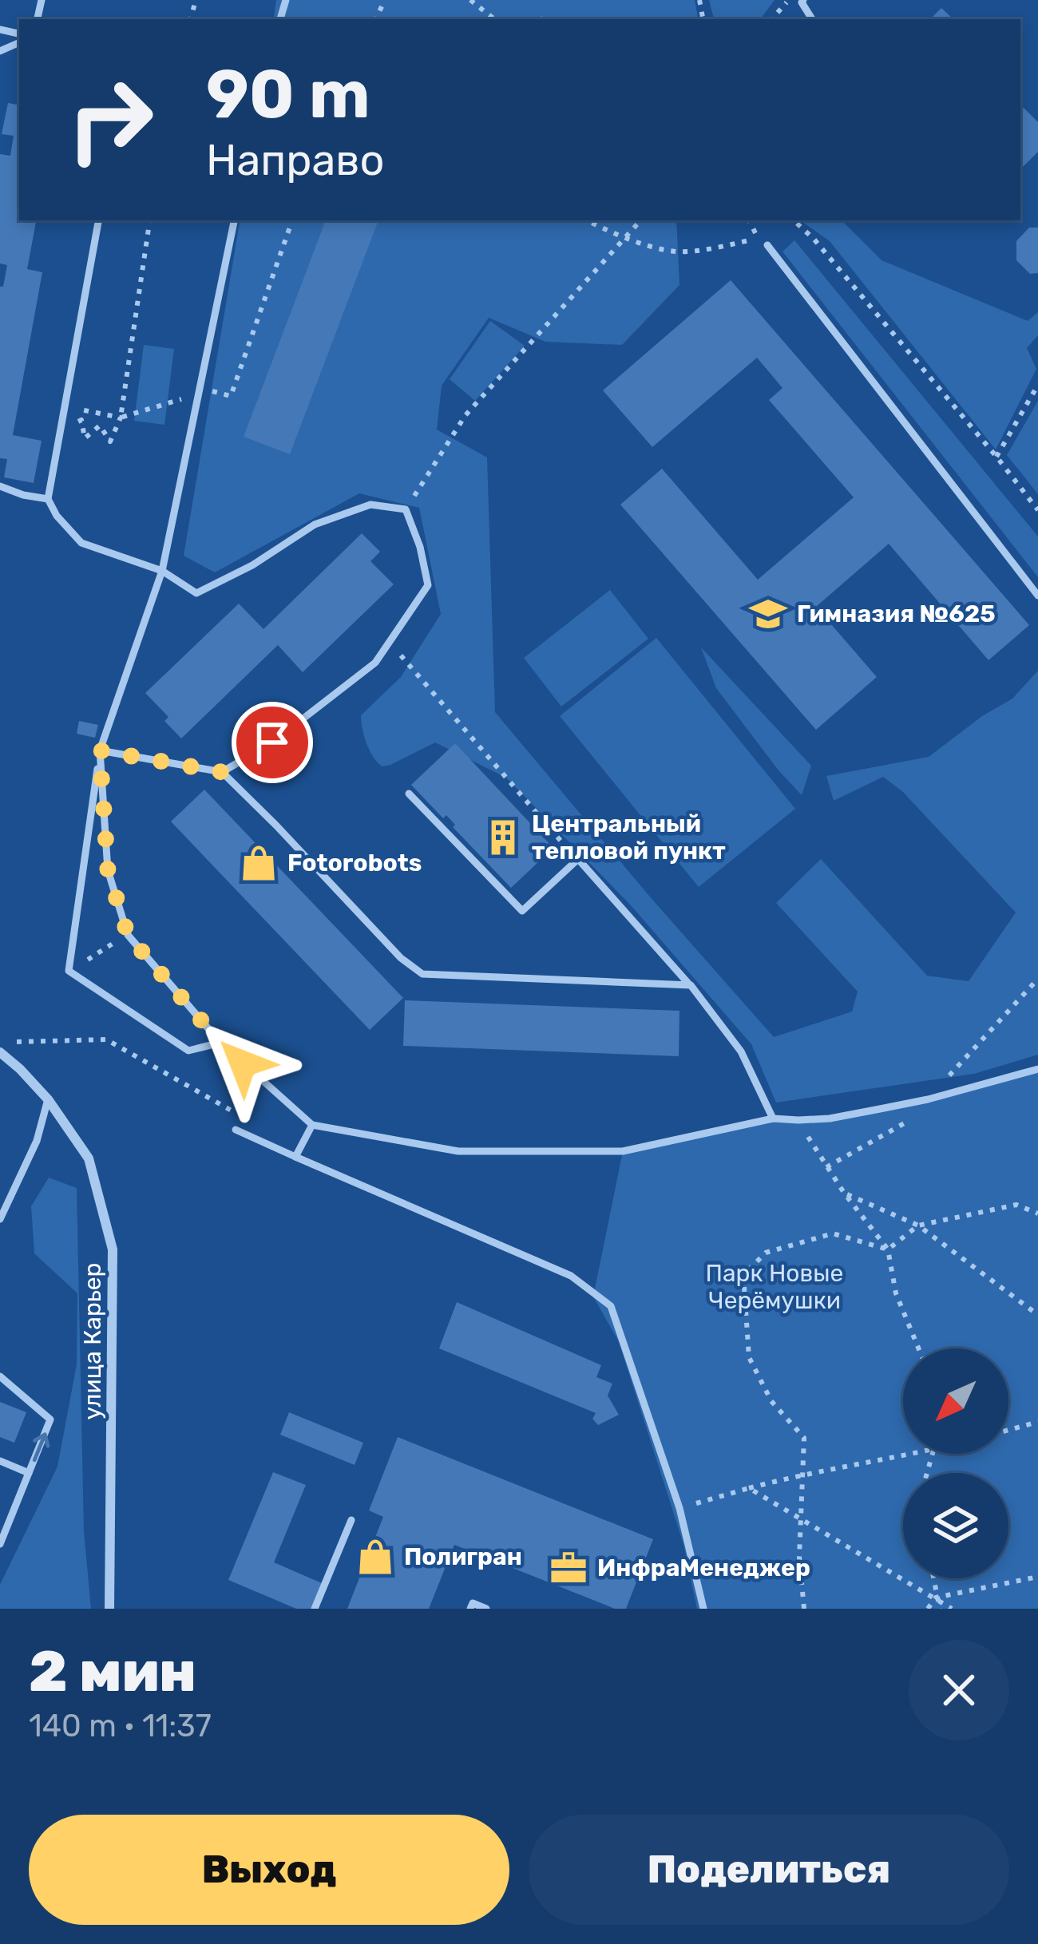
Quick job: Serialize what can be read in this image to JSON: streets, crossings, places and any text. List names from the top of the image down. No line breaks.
{"streets":{"street":["улица Карьер"]},"parks":["Парк Новые Черёмушки"],"places":{"school or university":["Гимназия №625"],"building":["Центральный тепловой пункт"],"shop":["Fotorobots","Полигран"],"office":["ИнфраМенеджер"]},"north":"bottom left","page":{"turn":["90 m","Направо"],"heading":["2 мин","140 m · 11:37"],"buttons":["Выход","Поделиться"]}}
